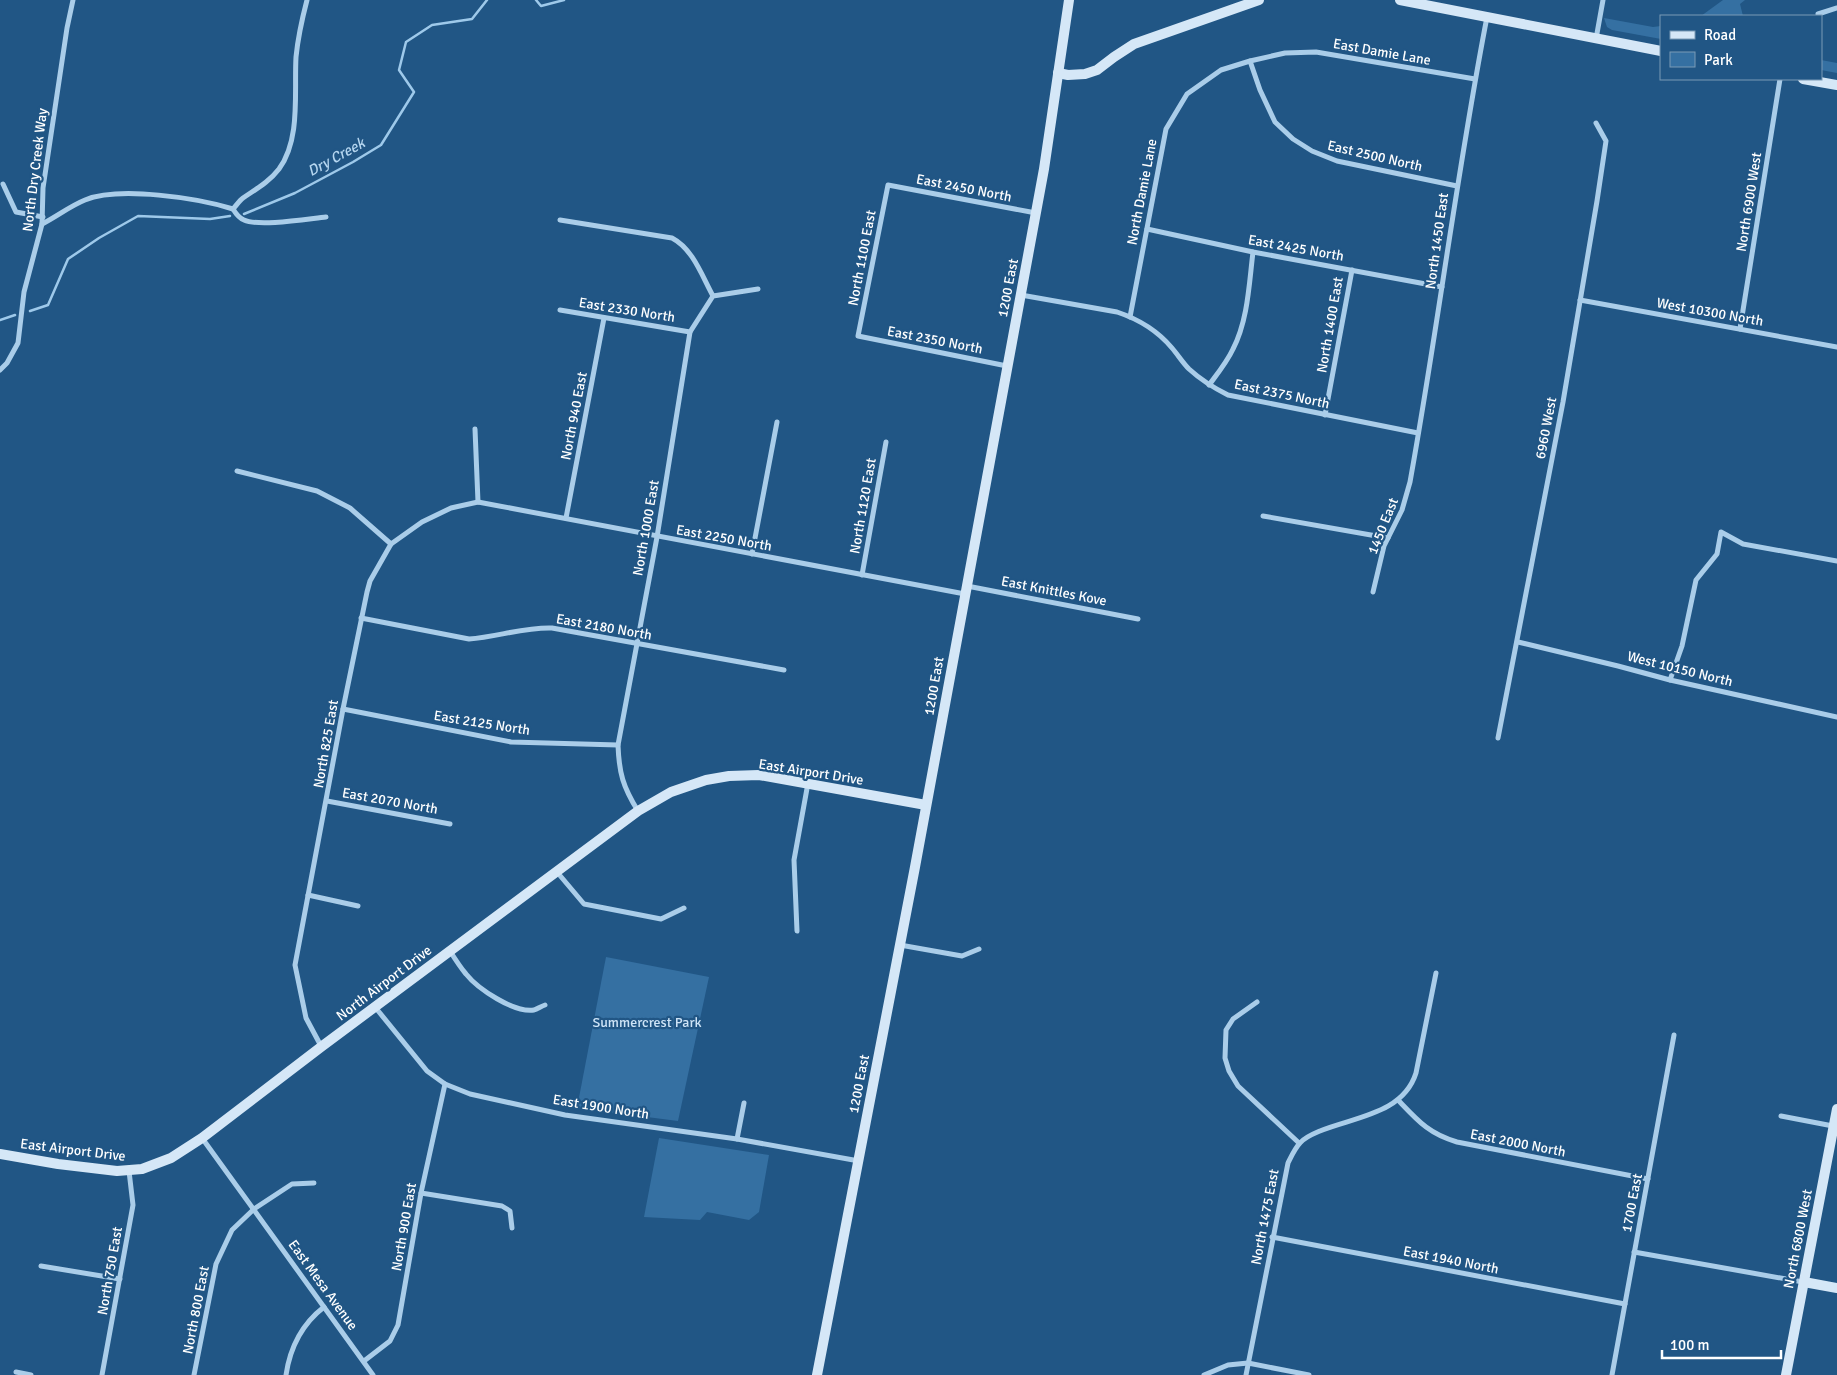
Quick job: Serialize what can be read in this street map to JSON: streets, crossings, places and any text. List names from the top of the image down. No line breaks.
{"streets":{"street":["East Damie Lane","East 2500 North","North Dry Creek Way","East 2450 North","North Damie Lane","North 6900 West","North 1450 East","East 2425 North","North 1100 East","1200 East","East 2330 North","West 10300 North","North 1400 East","East 2350 North","East 2375 North","North 940 East","6960 West","North 1120 East","1450 East","North 1000 East","East 2250 North","East Knittles Kove","East 2180 North","West 10150 North","East 2125 North","North 825 East","East Airport Drive","East 2070 North","North Airport Drive","East 1900 North","East 2000 North","1700 East","North 1475 East","North 900 East","North 6800 West","East 1940 North","North 750 East","East Mesa Avenue","North 800 East"]},"crossings":[["East Damie Lane","North Damie Lane"],["East Damie Lane","North 1450 East"],["East 2500 North","North Damie Lane"],["East 2500 North","North 1450 East"],["East 2450 North","North 1100 East"],["East 2450 North","1200 East"],["North Damie Lane","East 2425 North"],["North Damie Lane","East 2375 North"],["North 6900 West","West 10300 North"],["North 1450 East","East 2425 North"],["North 1450 East","East 2375 North"],["North 1450 East","1450 East"],["East 2425 North","North 1400 East"],["North 1100 East","East 2350 North"],["1200 East","East 2350 North"],["1200 East","East 2375 North"],["1200 East","East 2250 North"],["1200 East","East Knittles Kove"],["1200 East","East Airport Drive"],["1200 East","East 1900 North"],["East 2330 North","North 940 East"],["East 2330 North","North 1000 East"],["West 10300 North","6960 West"],["North 1400 East","East 2375 North"],["North 940 East","East 2250 North"],["6960 West","West 10150 North"],["North 1120 East","East 2250 North"],["North 1000 East","East 2250 North"],["North 1000 East","East 2180 North"],["North 1000 East","East 2125 North"],["North 1000 East","East Airport Drive"],["North 1000 East","North Airport Drive"],["East 2250 North","East Knittles Kove"],["East 2250 North","North 825 East"],["East 2180 North","North 825 East"],["East 2125 North","North 825 East"],["North 825 East","East 2070 North"],["North 825 East","North Airport Drive"],["East Airport Drive","North Airport Drive"],["East Airport Drive","North 750 East"],["North Airport Drive","East 1900 North"],["North Airport Drive","East Mesa Avenue"],["East 1900 North","North 900 East"],["East 2000 North","1700 East"],["1700 East","East 1940 North"],["North 1475 East","East 1940 North"],["North 900 East","East Mesa Avenue"],["East Mesa Avenue","North 800 East"]],"water":["Dry Creek"],"parks":["Summercrest Park"],"legend":["Road","Park"],"scale_bar":"100 m"}
